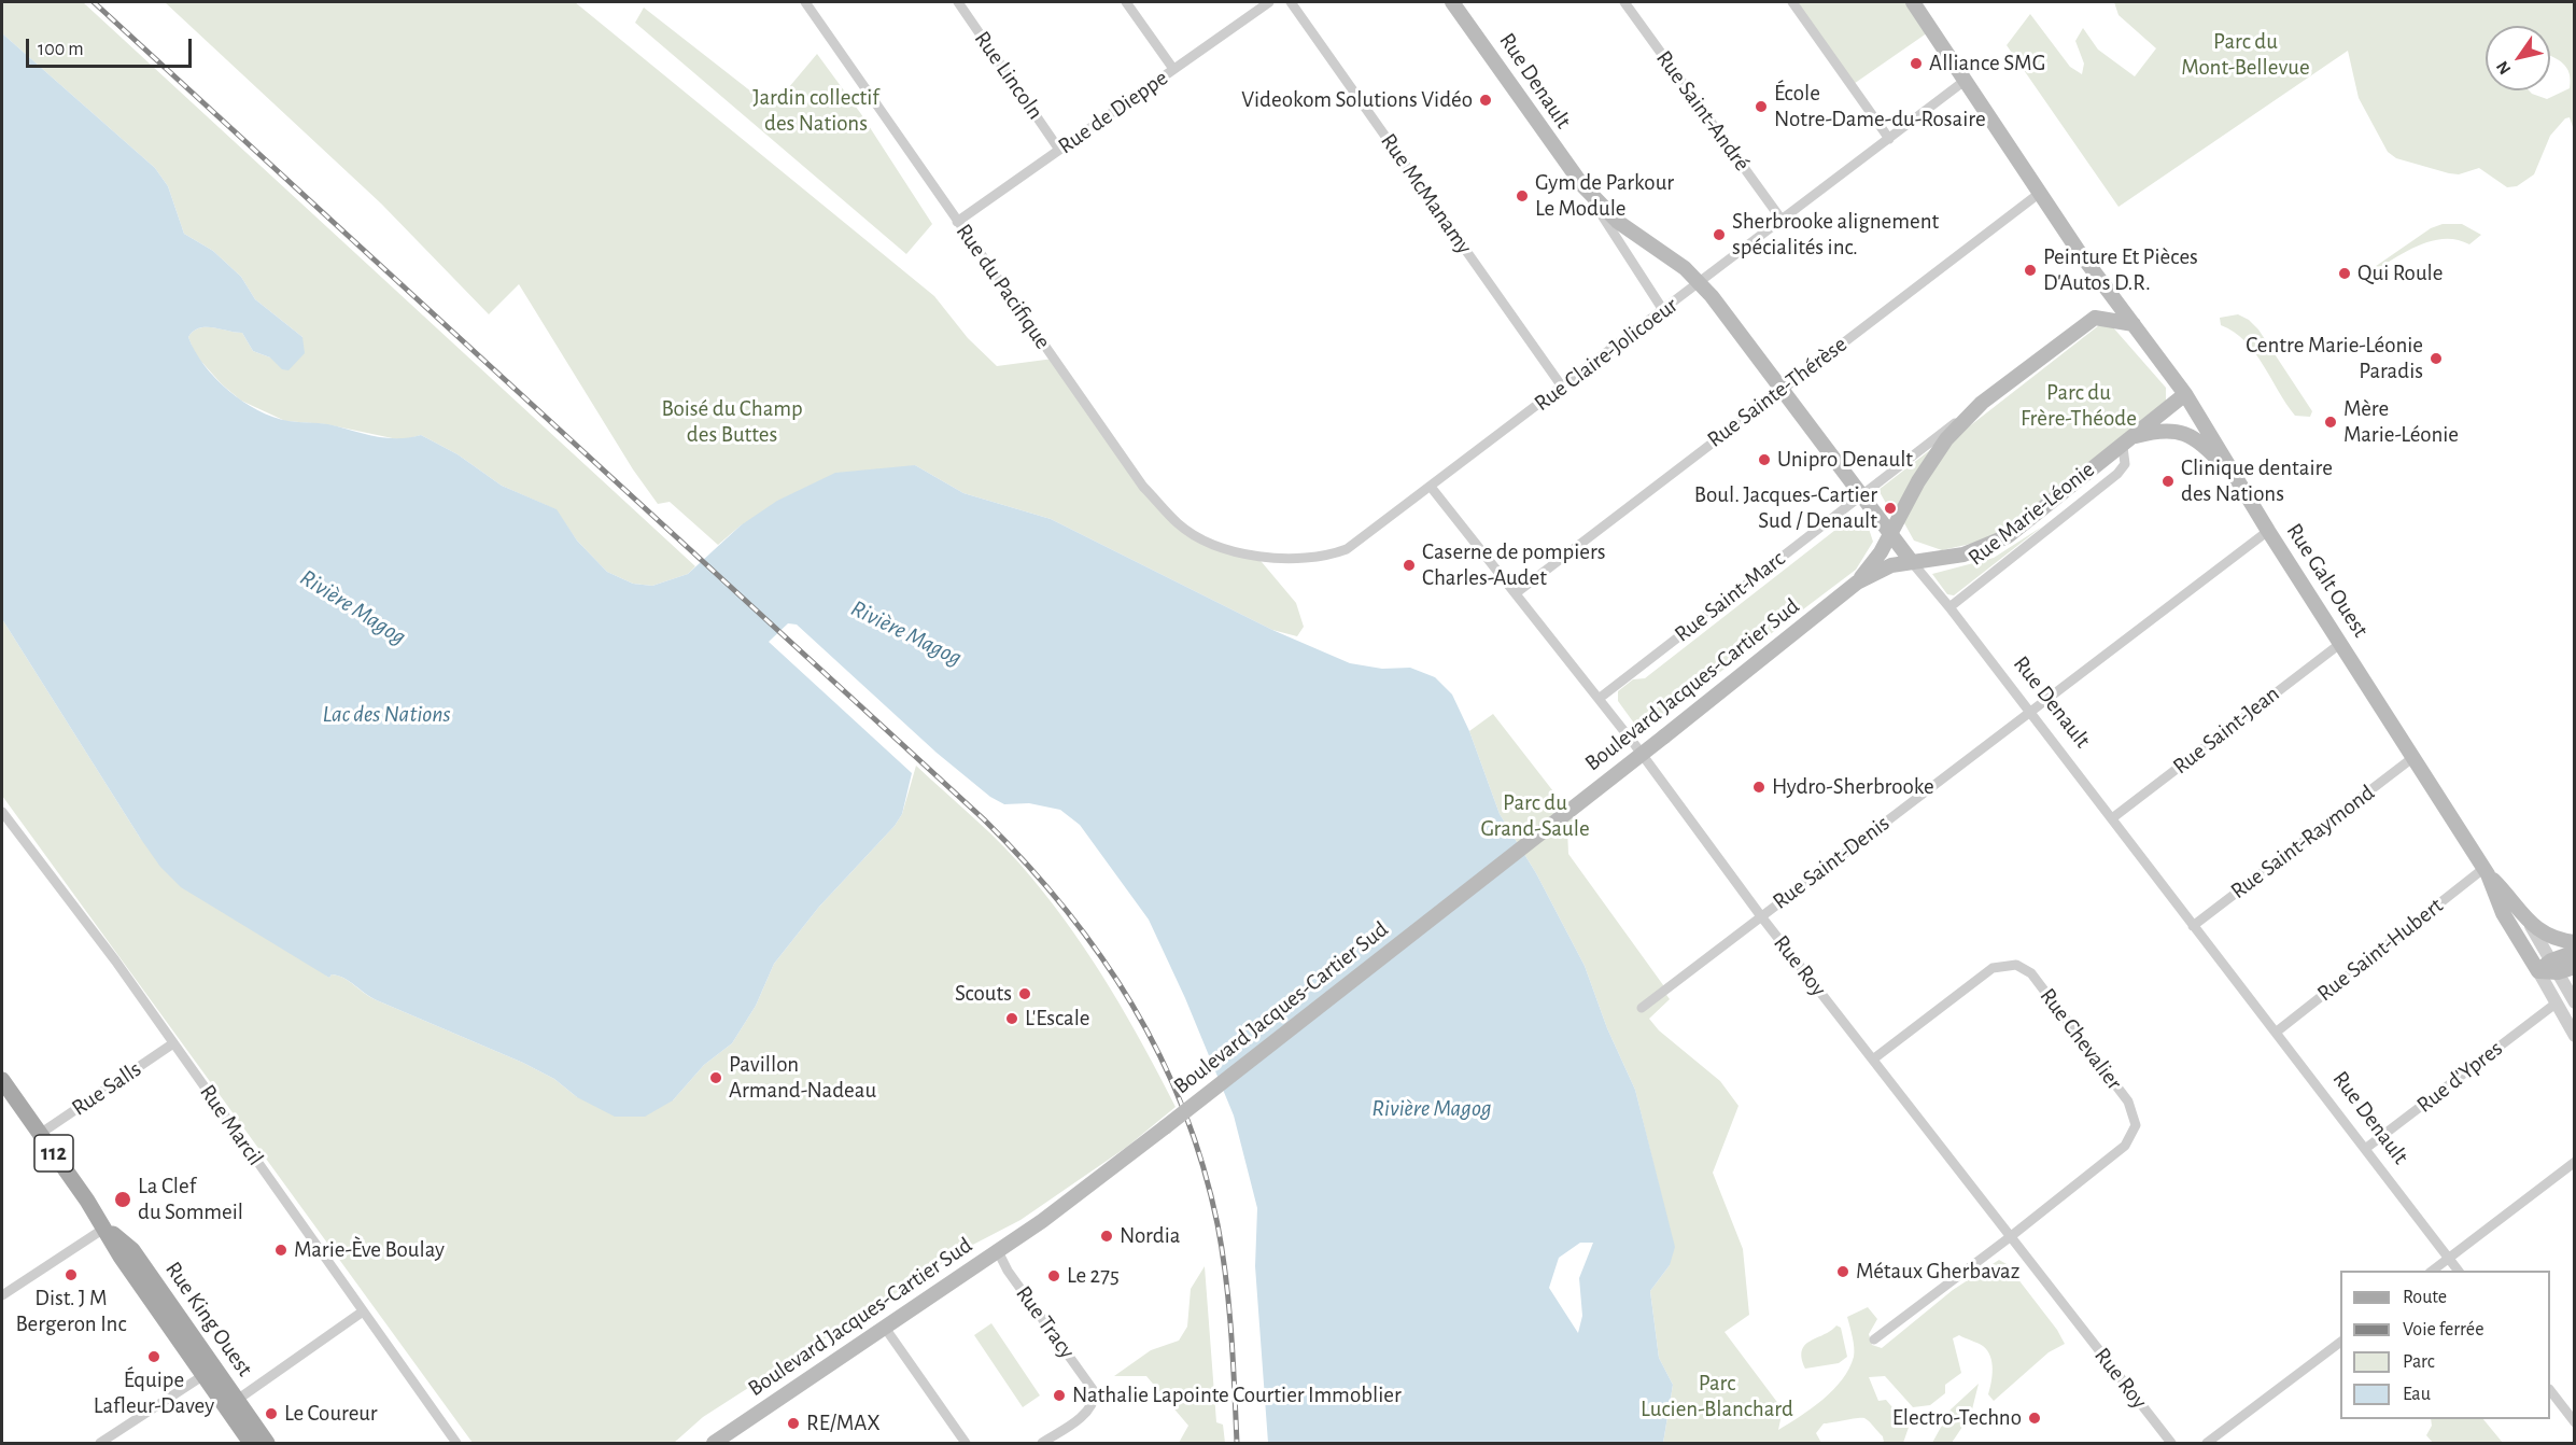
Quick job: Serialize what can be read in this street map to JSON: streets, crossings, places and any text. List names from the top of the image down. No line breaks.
{"streets":{"main road":["Rue Denault","Rue Marie-Léonie","Rue Galt Ouest","Boulevard Jacques-Cartier Sud","112","Rue King Ouest"],"street":["Rue Lincoln","Rue Saint-André","Rue de Dieppe","Rue McManamy","Rue du Pacifique","Rue Claire-Jolicoeur","Rue Sainte-Thérèse","Rue Saint-Marc","Rue Saint-Jean","Rue Saint-Raymond","Rue Saint-Denis","Rue Saint-Hubert","Rue Roy","Rue Chevalier","Rue d'Ypres","Rue Salls","Rue Marcil","Rue Tracy"]},"crossings":[["Rue Lincoln","Rue de Dieppe"],["Rue Denault","Rue Claire-Jolicoeur"],["Rue Denault","Rue Sainte-Thérèse"],["Rue Denault","Rue Marie-Léonie"],["Rue Denault","Rue Saint-Marc"],["Rue Denault","Boulevard Jacques-Cartier Sud"],["Rue Denault","Rue Saint-Jean"],["Rue Denault","Rue Saint-Raymond"],["Rue Denault","Rue Saint-Denis"],["Rue Denault","Rue Saint-Hubert"],["Rue Denault","Rue d'Ypres"],["Rue Saint-André","Rue Claire-Jolicoeur"],["Rue de Dieppe","Rue du Pacifique"],["Rue McManamy","Rue Claire-Jolicoeur"],["Rue du Pacifique","Rue Claire-Jolicoeur"],["Rue Claire-Jolicoeur","Rue Galt Ouest"],["Rue Claire-Jolicoeur","Rue Roy"],["Rue Sainte-Thérèse","Rue Galt Ouest"],["Rue Sainte-Thérèse","Rue Roy"],["Rue Marie-Léonie","Rue Galt Ouest"],["Rue Marie-Léonie","Boulevard Jacques-Cartier Sud"],["Rue Galt Ouest","Boulevard Jacques-Cartier Sud"],["Rue Galt Ouest","Rue Saint-Jean"],["Rue Galt Ouest","Rue Saint-Raymond"],["Rue Galt Ouest","Rue Saint-Denis"],["Rue Galt Ouest","Rue Saint-Hubert"],["Rue Galt Ouest","Rue d'Ypres"],["Rue Saint-Marc","Boulevard Jacques-Cartier Sud"],["Rue Saint-Marc","Rue Roy"],["Boulevard Jacques-Cartier Sud","Rue Tracy"],["Rue Saint-Denis","Rue Roy"],["Rue Roy","Rue Chevalier"],["Rue Salls","Rue Marcil"],["Rue Salls","Rue King Ouest"]],"water":["Rivière Magog","Lac des Nations"],"parks":["Parc du Mont-Bellevue","Jardin collectif des Nations","Parc du Frère-Théode","Boisé du Champ des Buttes","Parc du Grand-Saule","Parc Lucien-Blanchard"],"places":["Alliance SMG","Videokom Solutions Vidéo","École Notre-Dame-du-Rosaire","Gym de Parkour Le Module","Sherbrooke alignement spécialités inc.","Peinture Et Pièces D'Autos D.R.","Qui Roule","Centre Marie-Léonie Paradis","Mère Marie-Léonie","Unipro Denault","Clinique dentaire des Nations","Boul. Jacques-Cartier Sud / Denault","Caserne de pompiers Charles-Audet","Hydro-Sherbrooke","Scouts","L'Escale","Pavillon Armand-Nadeau","La Clef du Sommeil","Nordia","Marie-Ève Boulay","Métaux Gherbavaz","Dist. J M Bergeron Inc","Le 275","Équipe Lafleur-Davey","Nathalie Lapointe Courtier Immoblier","Le Coureur","Electro-Techno","RE/MAX"],"legend":["Route","Voie ferrée","Parc","Eau"],"scale_bar":"100 m","north":"bottom left"}
